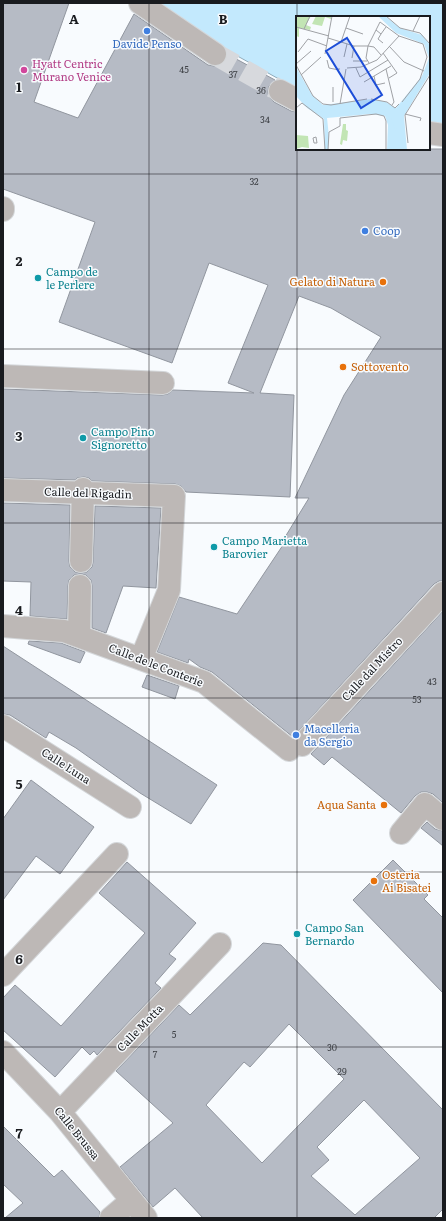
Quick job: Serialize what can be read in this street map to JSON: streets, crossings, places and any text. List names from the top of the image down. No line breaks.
{"streets":{"street":["Calle del Rigadin","Calle de le Conterie","Calle dal Mistro","Calle Luna","Calle Motta","Calle Brussa"]},"crossings":[["Calle del Rigadin","Calle de le Conterie"],["Calle de le Conterie","Calle dal Mistro"],["Calle Motta","Calle Brussa"]],"places":["Davide Penso","Hyatt Centric Murano Venice","Coop","Campo de le Perlere","Gelato di Natura","Sottovento","Campo Pino Signoretto","Campo Marietta Barovier","Macelleria da Sergio","Aqua Santa","Osteria Ai Bisatei","Campo San Bernardo"],"house_numbers":["45","37","36","34","32","43","53","5","30","7","29"],"grid":{"columns":["A","B"],"rows":["1","2","3","4","5","6","7"]}}
